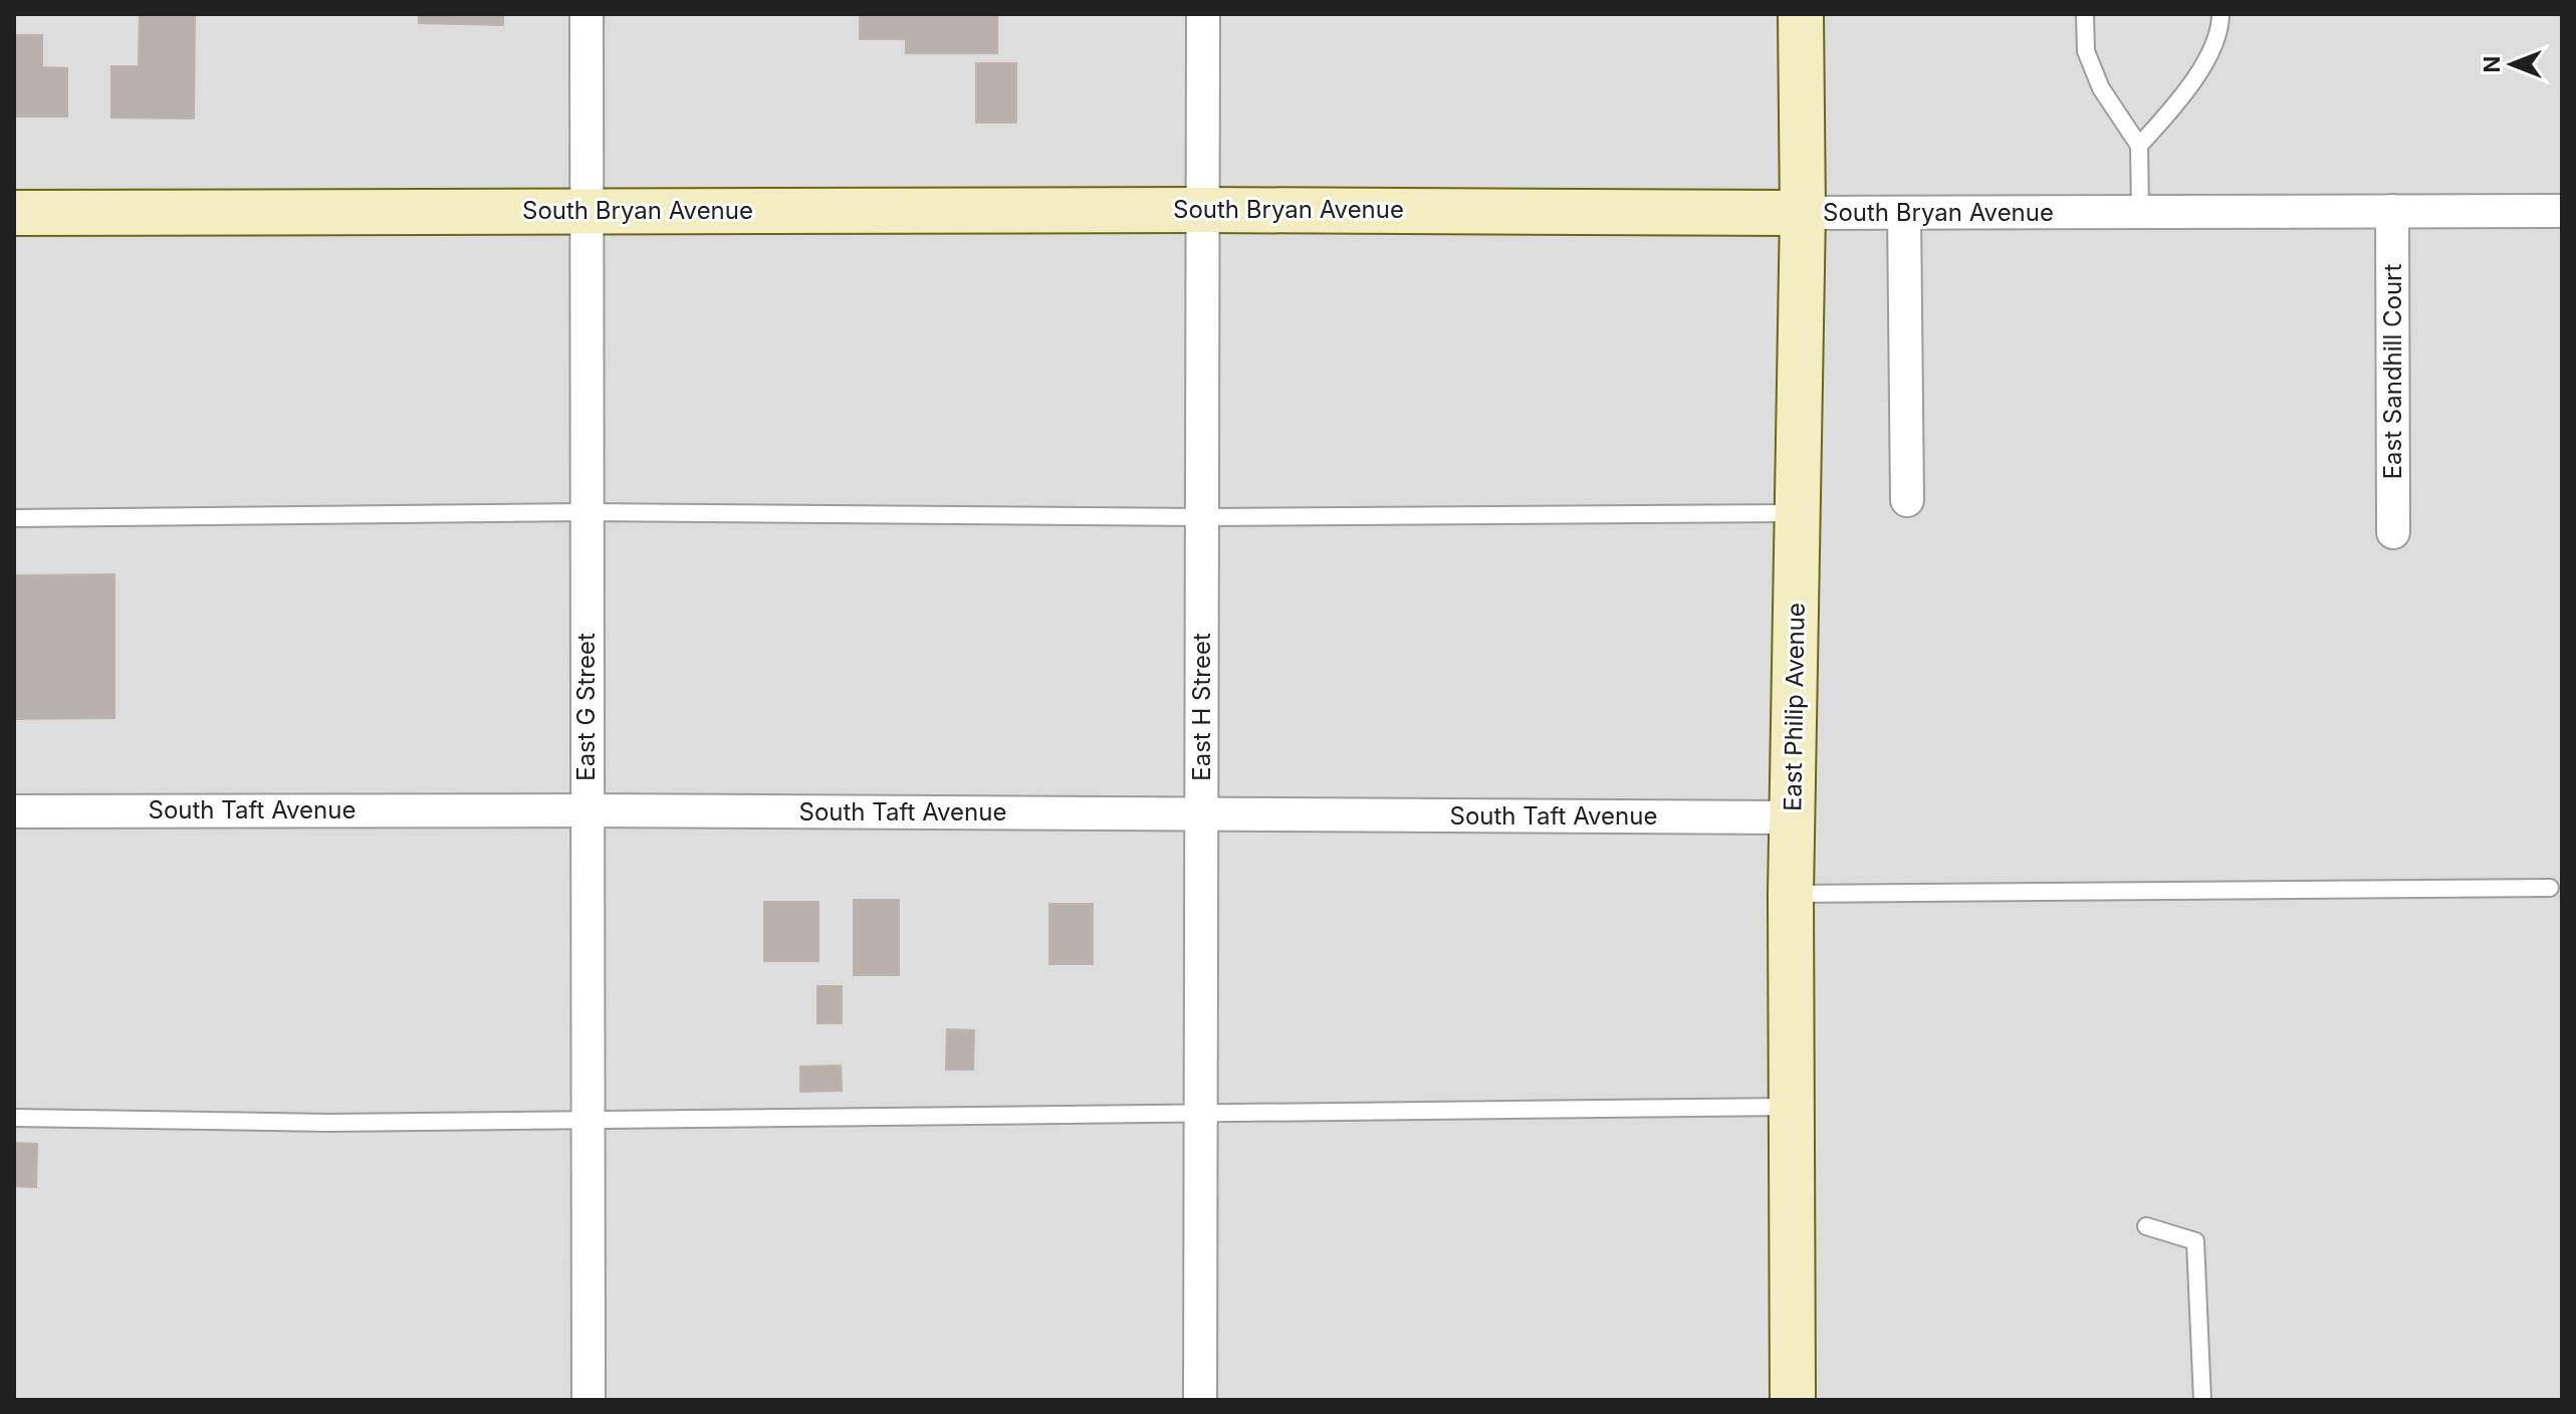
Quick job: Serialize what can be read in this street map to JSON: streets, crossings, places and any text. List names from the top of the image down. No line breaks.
{"streets":{"main road":["South Bryan Avenue","East Philip Avenue"],"street":["East Sandhill Court","East G Street","East H Street","South Taft Avenue"]},"crossings":[["South Bryan Avenue","East Sandhill Court"],["South Bryan Avenue","East G Street"],["South Bryan Avenue","East H Street"],["South Bryan Avenue","East Philip Avenue"],["East G Street","South Taft Avenue"],["East H Street","South Taft Avenue"],["East Philip Avenue","South Taft Avenue"]],"north":"left"}
